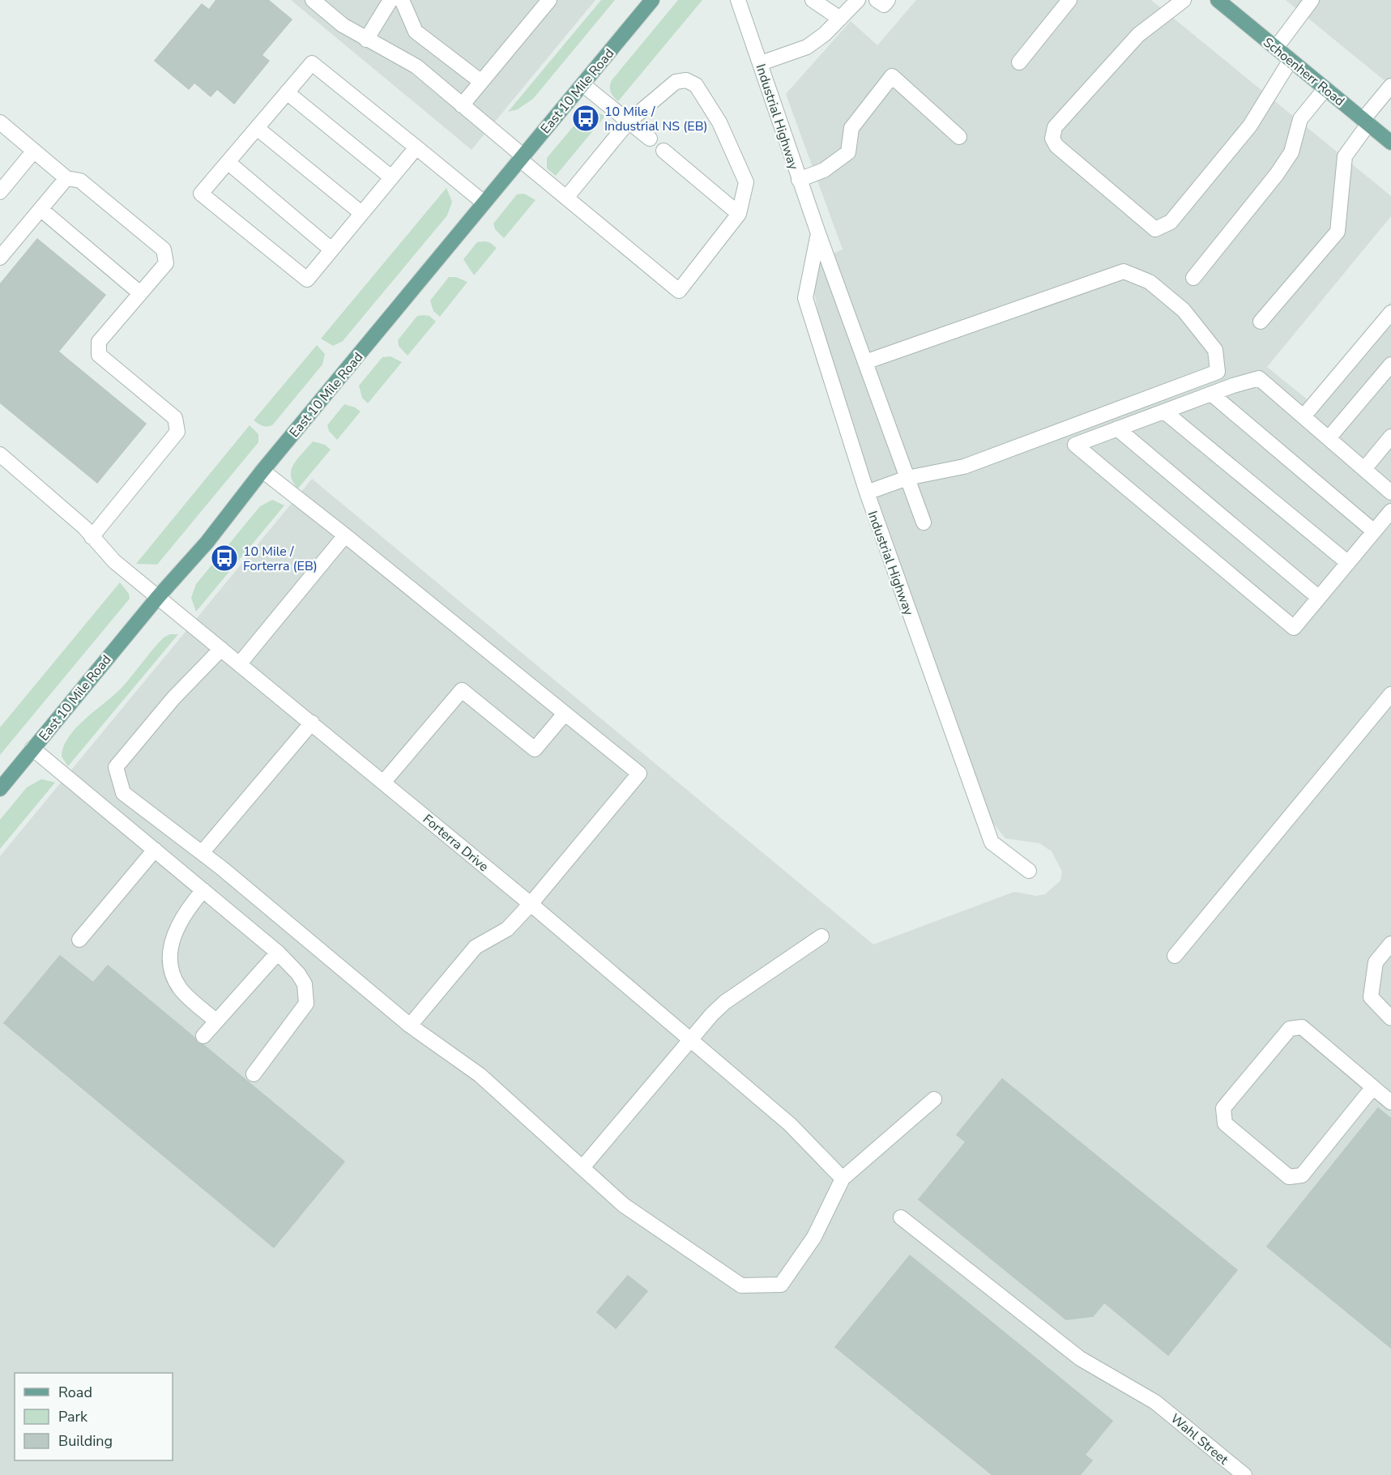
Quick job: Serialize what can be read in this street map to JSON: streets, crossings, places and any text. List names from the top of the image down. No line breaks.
{"streets":{"main road":["Schoenherr Road","East 10 Mile Road"],"street":["Industrial Highway","Forterra Drive","Wahl Street"]},"crossings":[["East 10 Mile Road","Forterra Drive"]],"places":{"bus stop":["10 Mile / Industrial NS (EB)","10 Mile / Forterra (EB)"]},"legend":["Road","Park","Building"]}
